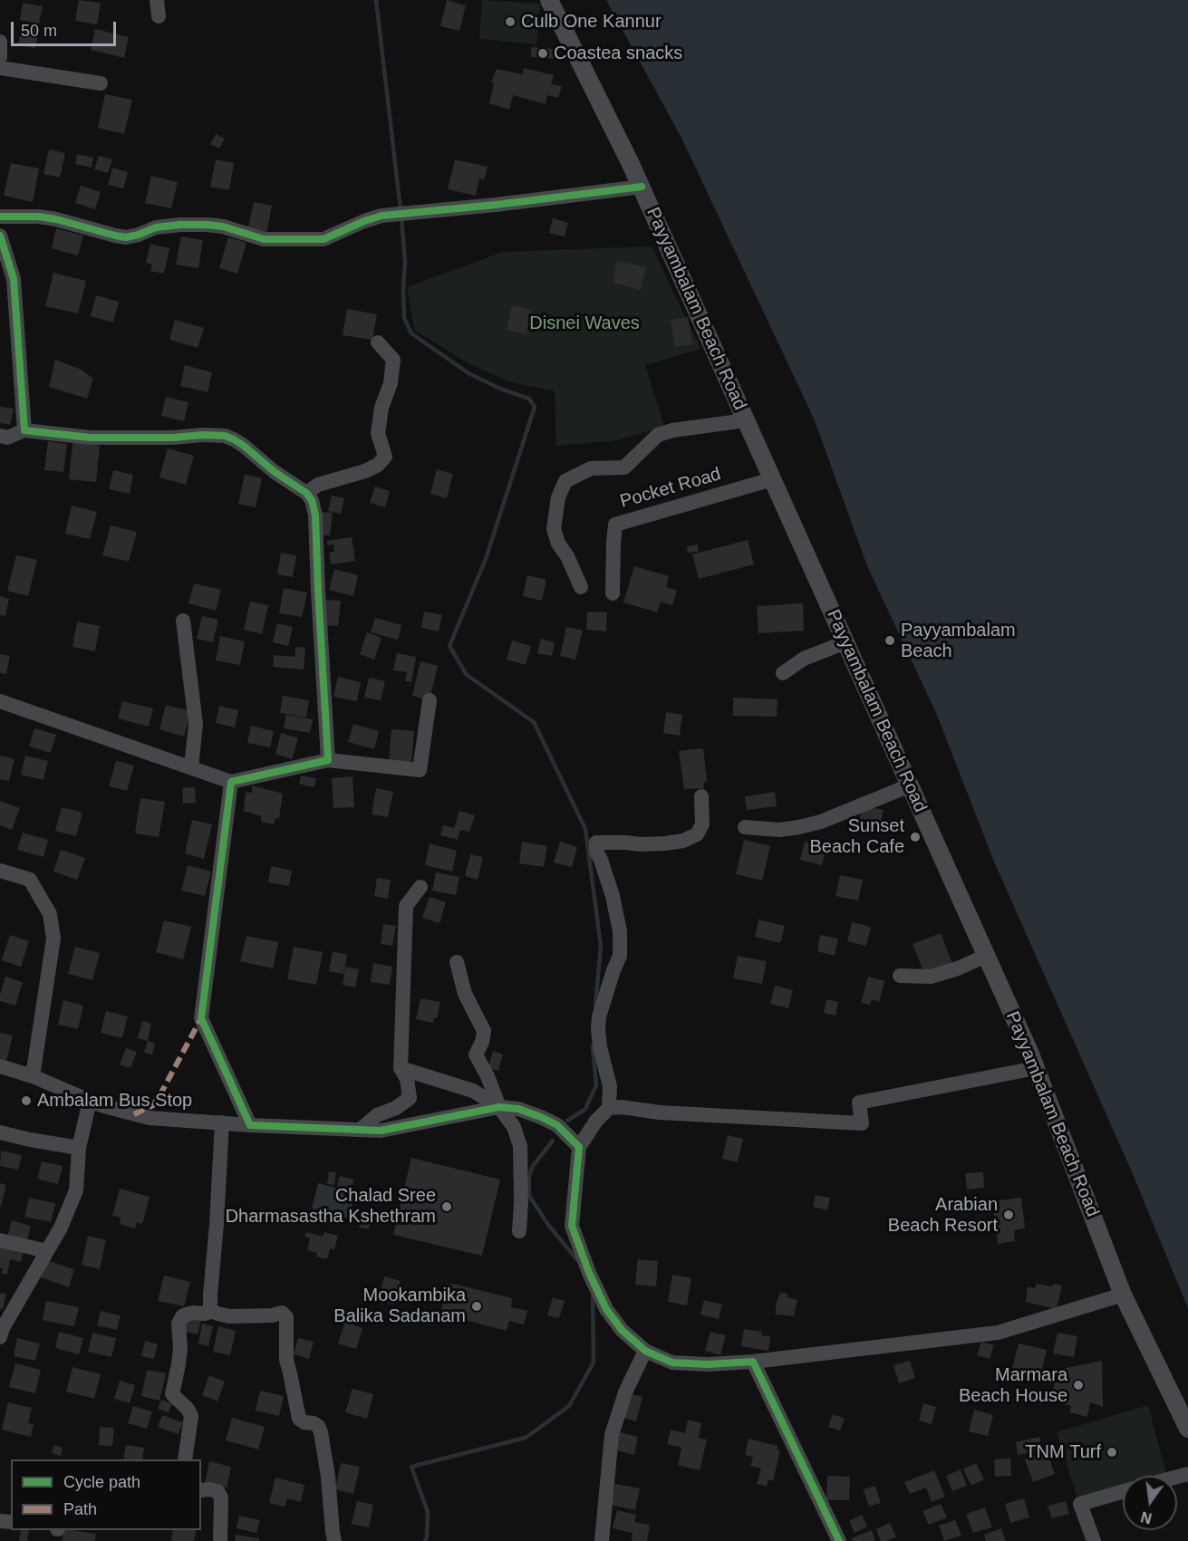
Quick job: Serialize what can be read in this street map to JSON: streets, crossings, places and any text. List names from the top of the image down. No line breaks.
{"streets":{"main road":["Payyambalam Beach Road"],"street":["Pocket Road"]},"crossings":[["Payyambalam Beach Road","Pocket Road"]],"parks":["Disnei Waves"],"places":["Culb One Kannur","Coastea snacks","Payyambalam Beach","Sunset Beach Cafe","Ambalam Bus Stop","Chalad Sree Dharmasastha Kshethram","Arabian Beach Resort","Mookambika Balika Sadanam","Marmara Beach House","TNM Turf"],"legend":["Cycle path","Path"],"scale_bar":"50 m","north":"bottom"}
